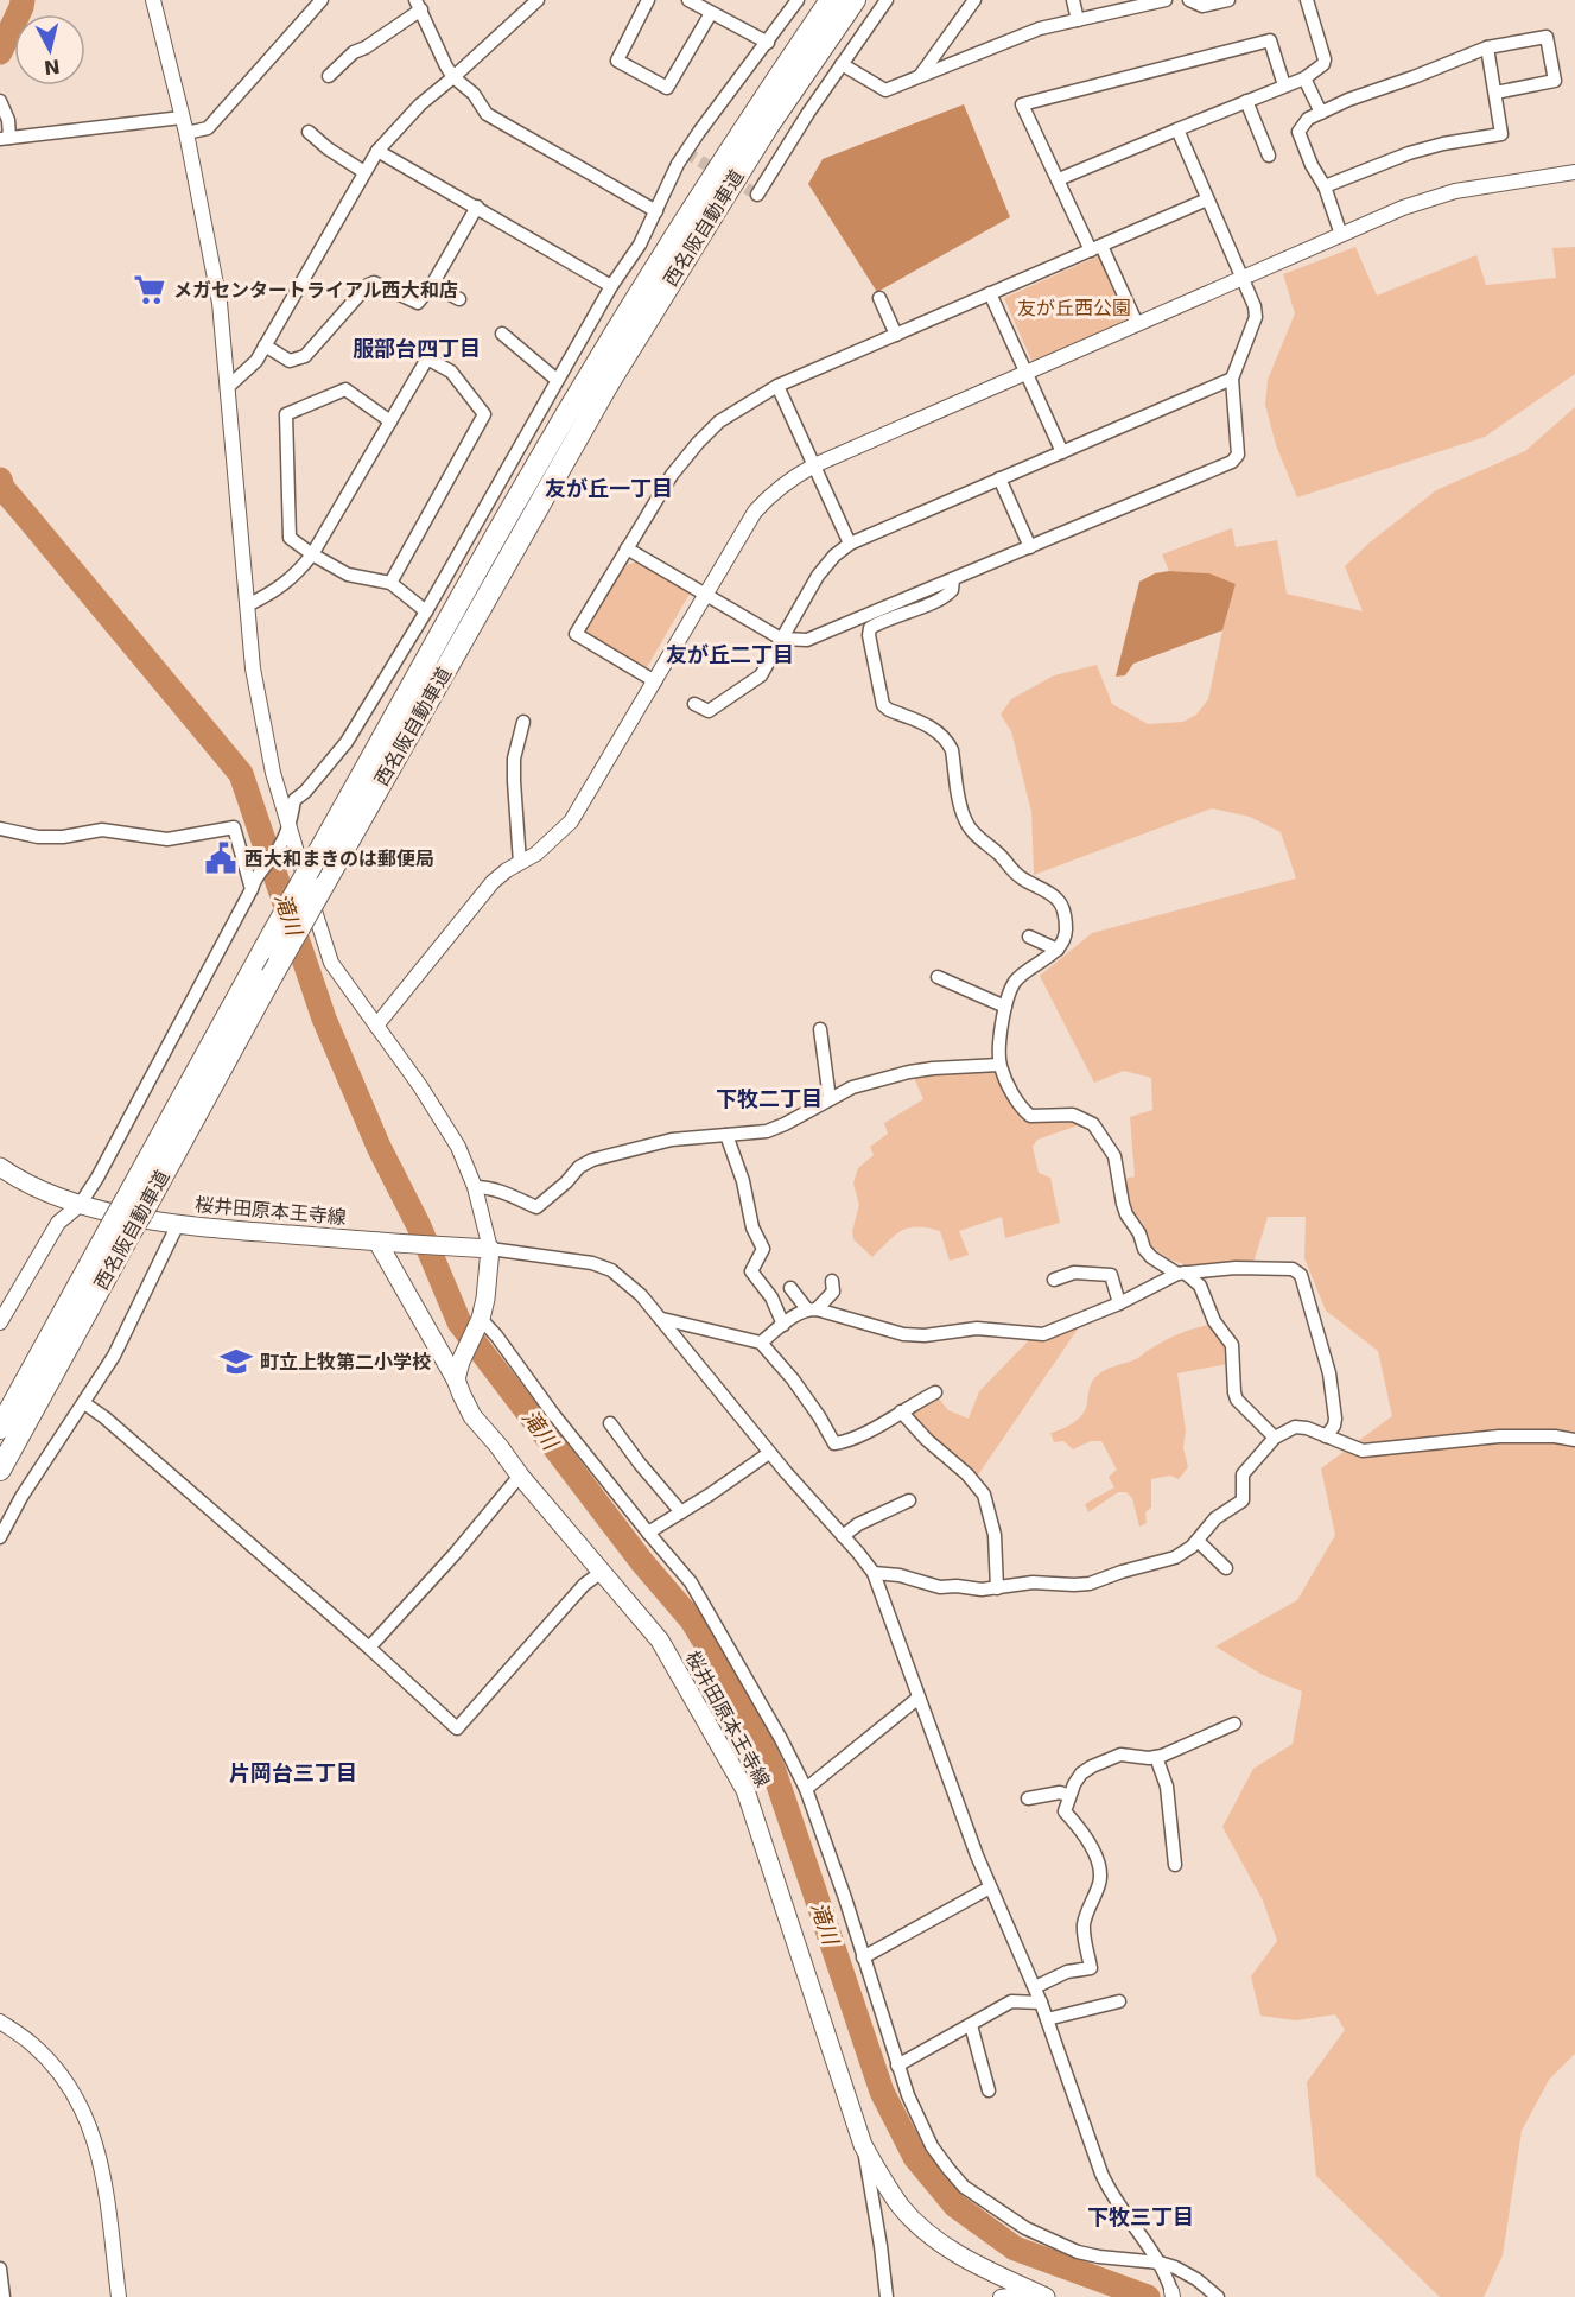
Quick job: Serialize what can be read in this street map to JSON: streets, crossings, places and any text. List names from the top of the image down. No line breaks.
{"streets":{"highway":["西名阪自動車道"],"main road":["桜井田原本王寺線"]},"districts":["服部台四丁目","友が丘一丁目","友が丘二丁目","下牧二丁目","片岡台三丁目","下牧三丁目"],"water":["滝川"],"parks":["友が丘西公園"],"places":{"supermarket":["メガセンタートライアル西大和店"],"public building":["西大和まきのは郵便局"],"school or university":["町立上牧第二小学校"]},"north":"bottom"}
